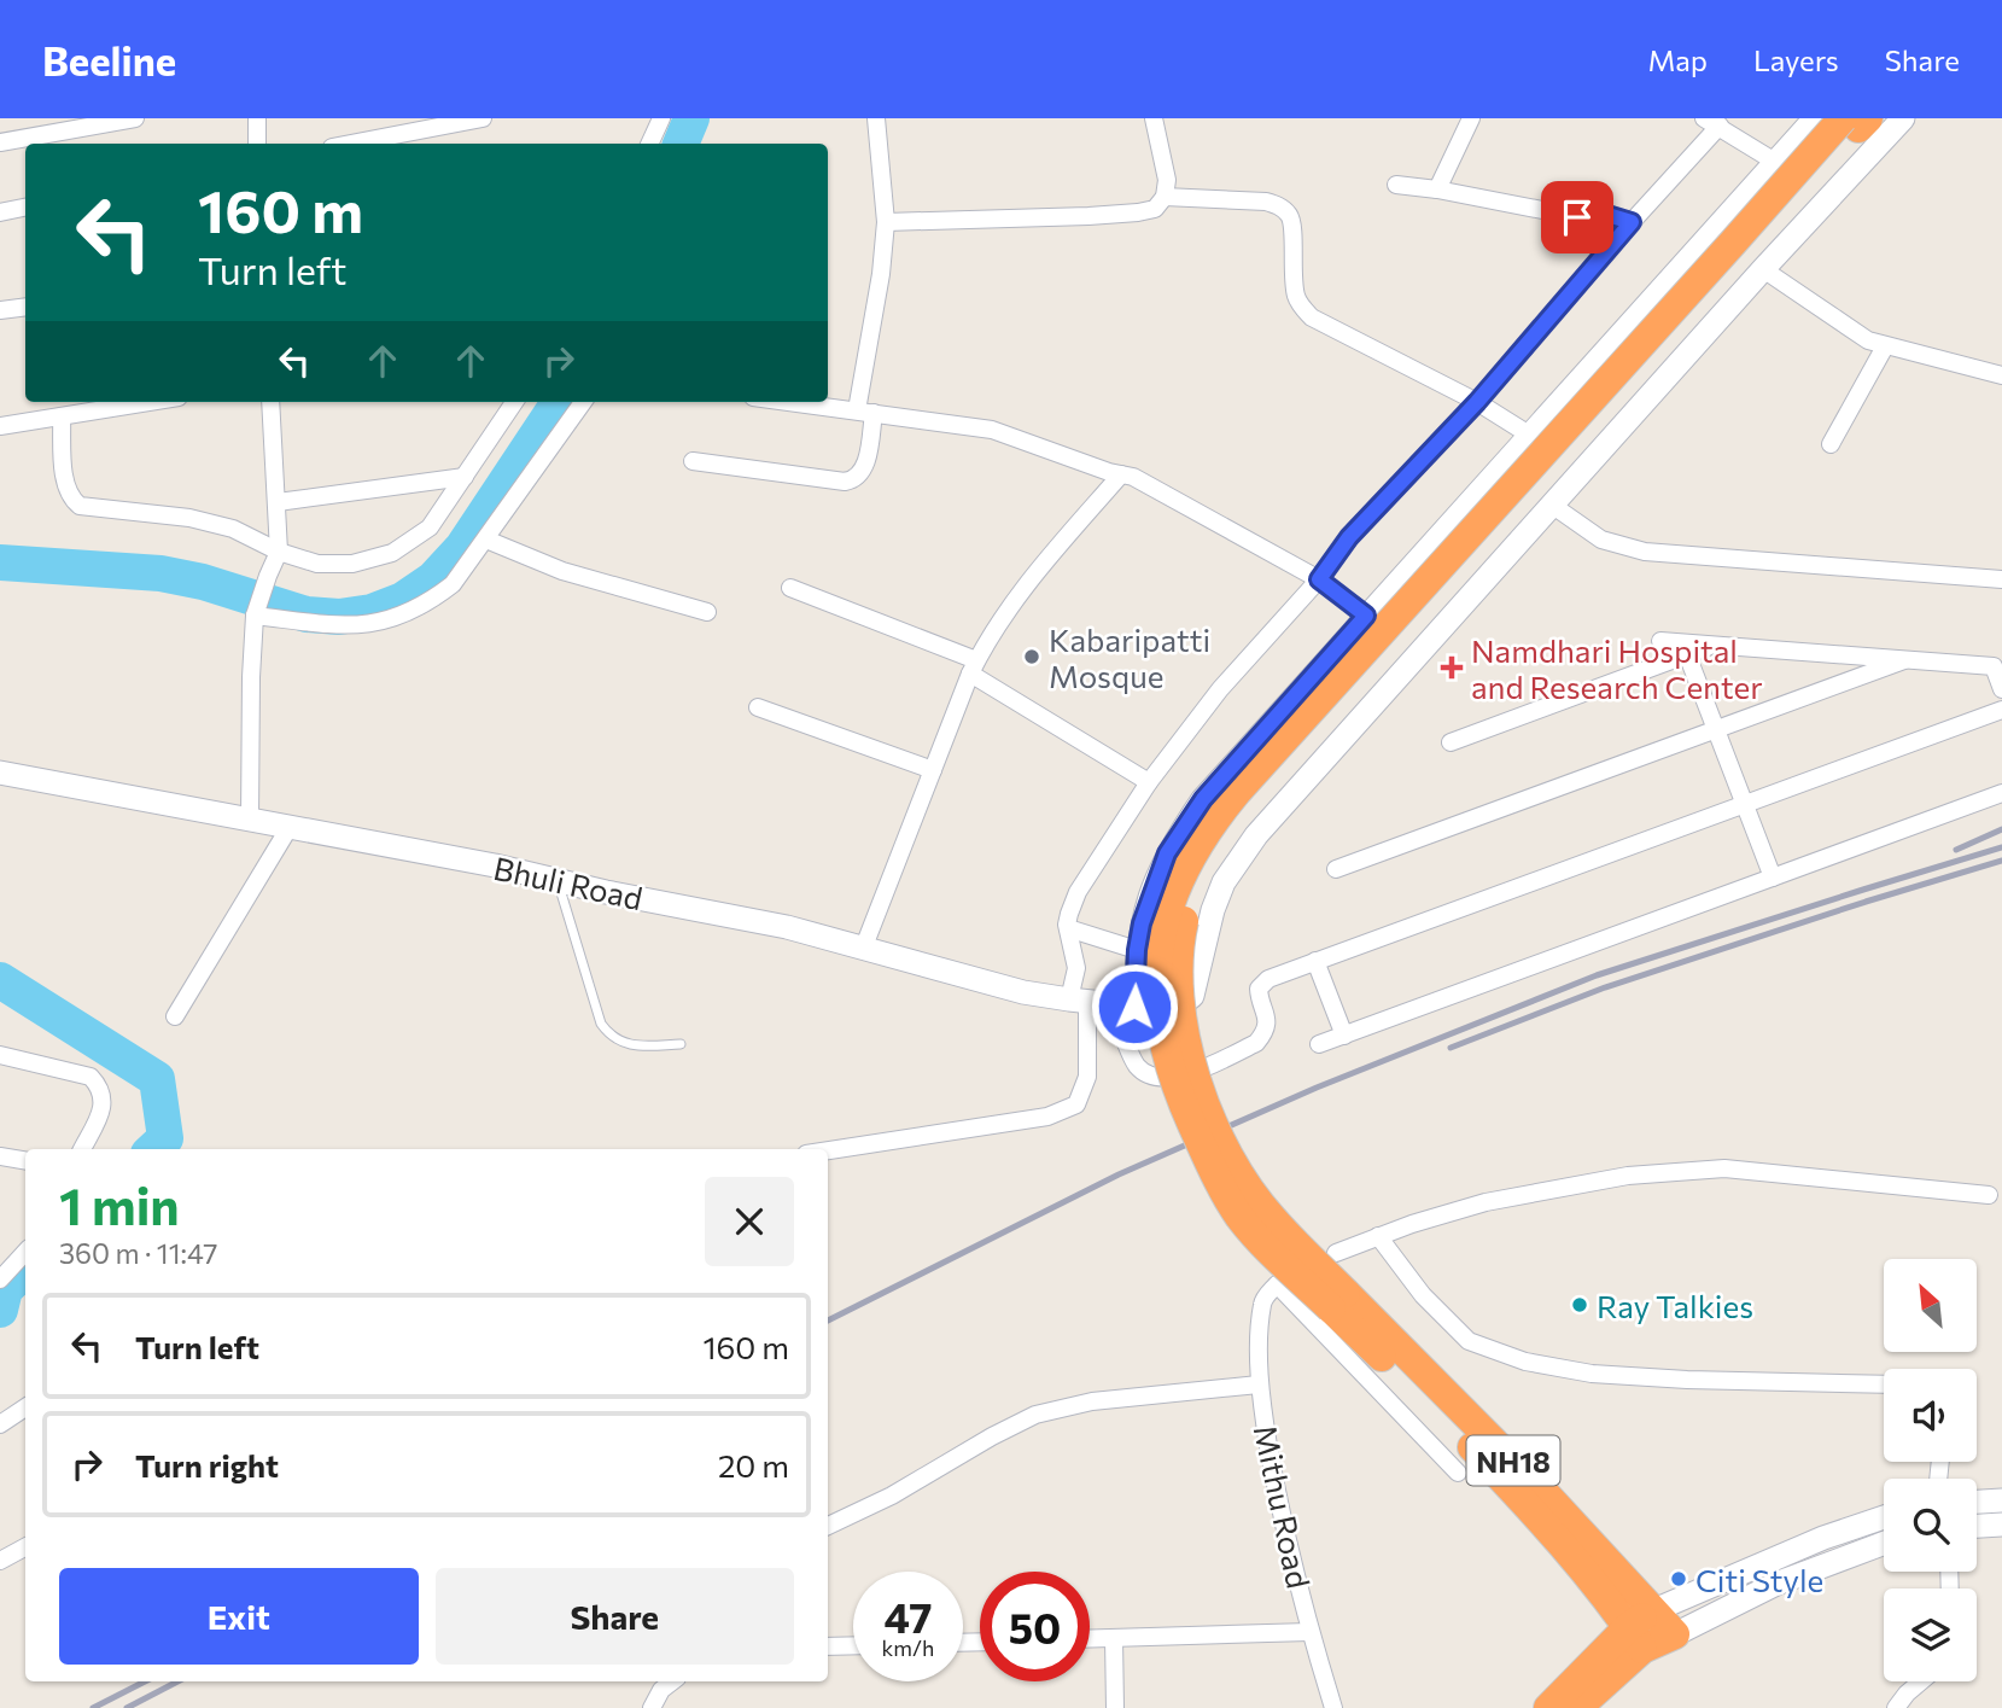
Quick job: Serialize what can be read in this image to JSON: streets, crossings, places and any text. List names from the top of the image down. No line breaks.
{"streets":{"highway":["NH18"],"main road":["Bhuli Road"],"street":["Mithu Road"]},"places":{"other":["Kabaripatti Mosque","Ray Talkies","Citi Style"],"health":["Namdhari Hospital and Research Center"]},"north":"top left","page":{"header":"Beeline","nav":["Map","Layers","Share"],"turn":["160 m","Turn left"],"heading":["1 min","360 m · 11:47"],"list":[{"name":"Turn left","value":"160 m"},{"name":"Turn right","value":"20 m"}],"buttons":["Exit","Share"],"speed":"47 km/h","limit":"50"}}
